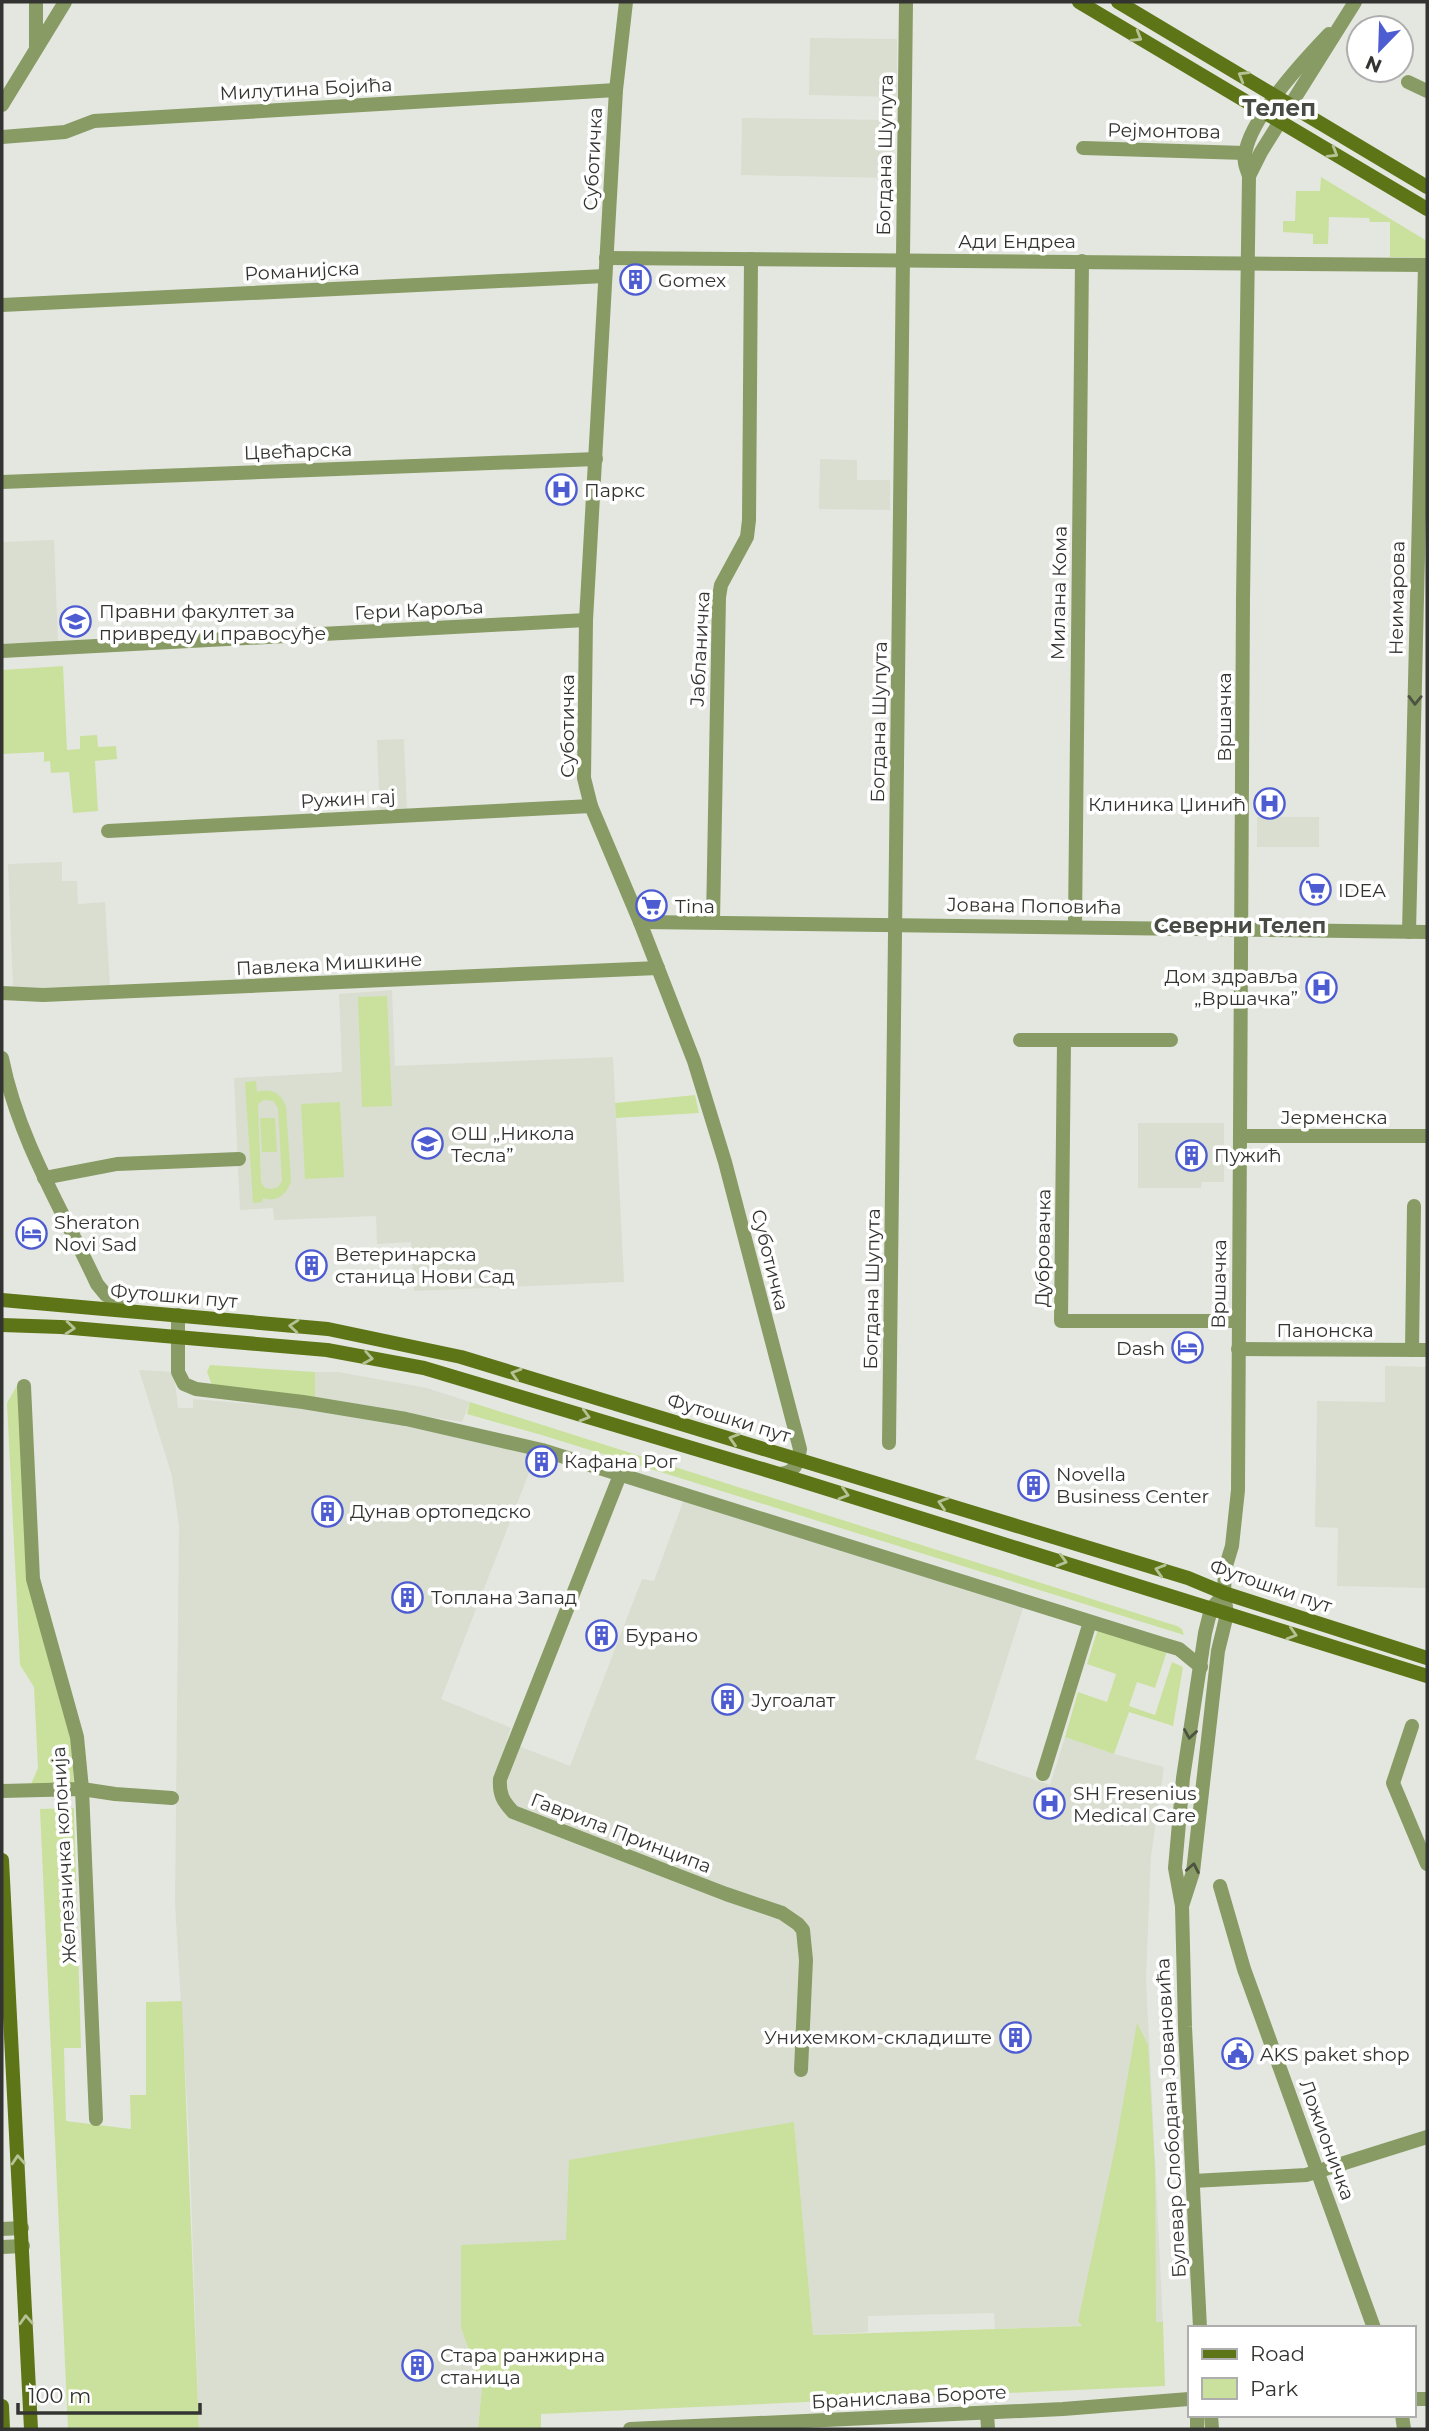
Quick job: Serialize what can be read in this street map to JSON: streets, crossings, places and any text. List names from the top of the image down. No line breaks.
{"streets":{"main road":["Футошки пут"],"street":["Милутина Бојића","Рејмонтова","Богдана Шупута","Суботичка","Ади Ендреа","Романијска","Цвећарска","Милана Кома","Неимарова","Гери Кароља","Јабланичка","Вршачка","Ружин гај","Јована Поповића","Павлека Мишкине","Јерменска","Дубровачка","Панонска","Гаврила Принципа","Железничка колонија","Булевар Слободана Јовановића","Ложионичка","Бранислава Бороте"]},"crossings":[["Милутина Бојића","Суботичка"],["Рејмонтова","Вршачка"],["Богдана Шупута","Ади Ендреа"],["Богдана Шупута","Јована Поповића"],["Суботичка","Ади Ендреа"],["Суботичка","Романијска"],["Суботичка","Цвећарска"],["Суботичка","Гери Кароља"],["Суботичка","Ружин гај"],["Суботичка","Јована Поповића"],["Суботичка","Павлека Мишкине"],["Суботичка","Футошки пут"],["Ади Ендреа","Милана Кома"],["Ади Ендреа","Неимарова"],["Ади Ендреа","Јабланичка"],["Ади Ендреа","Вршачка"],["Милана Кома","Јована Поповића"],["Неимарова","Јована Поповића"],["Јабланичка","Јована Поповића"],["Вршачка","Јована Поповића"],["Вршачка","Јерменска"],["Вршачка","Дубровачка"],["Вршачка","Футошки пут"],["Вршачка","Панонска"],["Вршачка","Булевар Слободана Јовановића"],["Футошки пут","Булевар Слободана Јовановића"]],"one_way":["Неимарова"],"districts":["Телеп","Северни Телеп"],"places":{"building":["Gomex","Пужић","Ветеринарска станица Нови Сад","Кафана Рог","Novella Business Center","Дунав ортопедско","Топлана Запад","Бурано","Југоалат","Унихемком-складиште","Стара ранжирна станица"],"hospital":["Паркс","Клиника Џинић","Дом здравља „Вршачка”","SH Fresenius Medical Care"],"school or university":["Правни факултет за привреду и правосуђе","ОШ „Никола Тесла”"],"supermarket":["IDEA","Tina"],"hotel":["Sheraton Novi Sad","Dash"],"public building":["AKS paket shop"]},"legend":["Road","Park"],"scale_bar":"100 m","north":"bottom left"}
